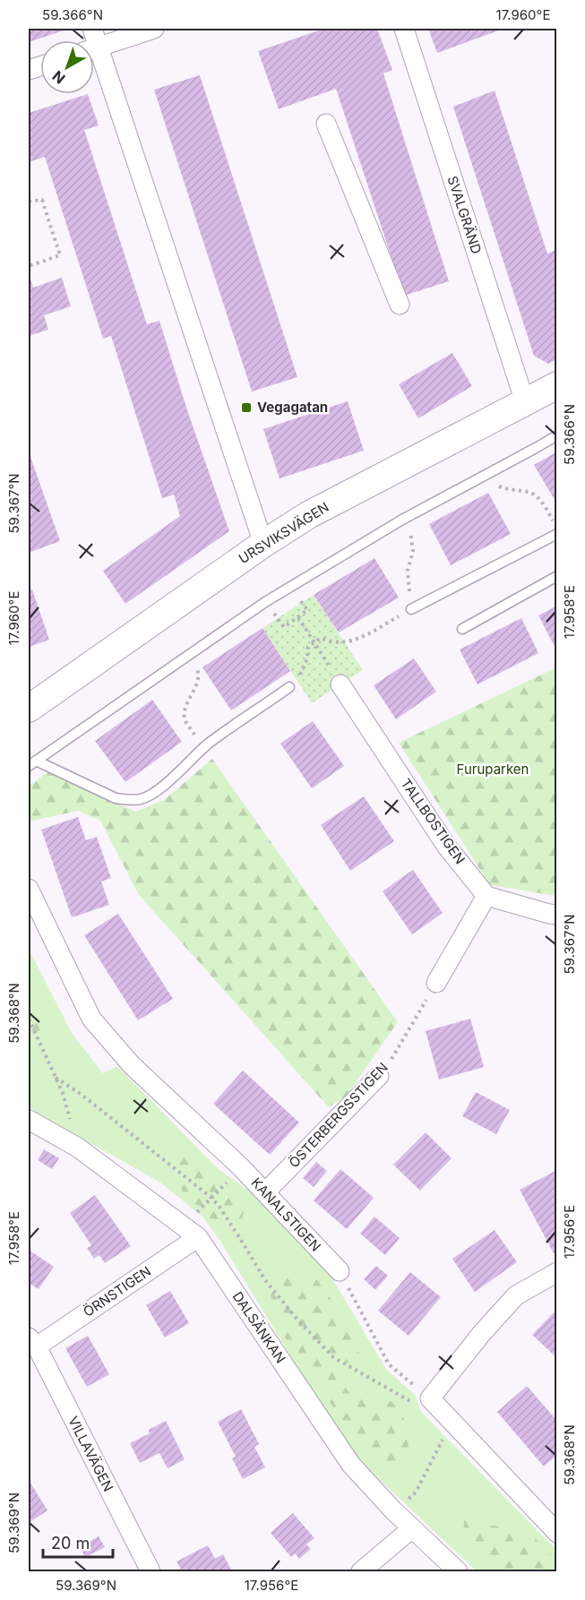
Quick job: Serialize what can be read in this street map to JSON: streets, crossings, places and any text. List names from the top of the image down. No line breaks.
{"streets":{"street":["SVALGRÄND","URSVIKSVÄGEN","TALLBOSTIGEN","ÖSTERBERGSSTIGEN","KANALSTIGEN","ÖRNSTIGEN","DALSÄNKAN","VILLAVÄGEN"]},"crossings":[["SVALGRÄND","URSVIKSVÄGEN"],["ÖSTERBERGSSTIGEN","KANALSTIGEN"],["ÖRNSTIGEN","DALSÄNKAN"],["ÖRNSTIGEN","VILLAVÄGEN"]],"parks":["Furuparken"],"places":{"transit":["Vegagatan"]},"scale_bar":"20 m","north":"bottom left","coordinates":["59.366°N","17.960°E","59.367°N","17.958°E","59.368°N","17.956°E","59.369°N"]}
